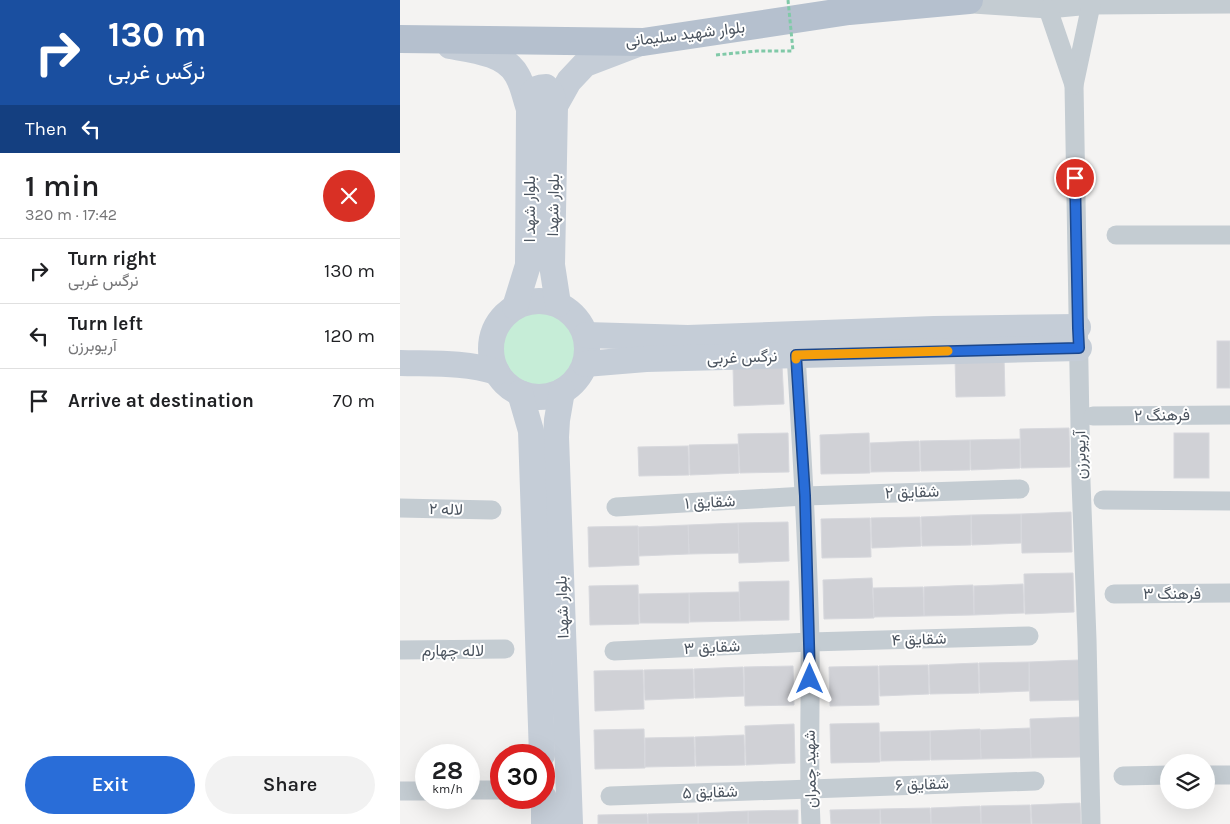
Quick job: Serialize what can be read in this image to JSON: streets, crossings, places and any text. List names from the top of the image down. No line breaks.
{"streets":{"main road":["بلوار شهید سلیمانی"],"street":["بلوار شهدا","بلوار شهد ا","نرگس غربی","فرهنگ ۲","آریوبرزن","شقایق ۲","شقایق ۱","لاله ۲","فرهنگ ۳","شقایق ۴","شقایق ۳","لاله چهارم","شهید چمران","شقایق ۶","شقایق ۵"]},"crossings":[["بلوار شهدا","بلوار شهد ا"],["بلوار شهدا","نرگس غربی"],["بلوار شهد ا","نرگس غربی"],["نرگس غربی","آریوبرزن"],["نرگس غربی","شهید چمران"],["شقایق ۲","شقایق ۱"],["شقایق ۲","شهید چمران"],["شقایق ۱","شهید چمران"],["شقایق ۴","شقایق ۳"],["شقایق ۴","شهید چمران"],["شقایق ۳","شهید چمران"],["شهید چمران","شقایق ۶"],["شهید چمران","شقایق ۵"],["شقایق ۶","شقایق ۵"]],"page":{"turn":["130 m","نرگس غربی"],"then":"Then","heading":["1 min","320 m · 17:42"],"list":[{"name":"Turn right","note":"نرگس غربی","value":"130 m"},{"name":"Turn left","note":"آریوبرزن","value":"120 m"},{"name":"Arrive at destination","value":"70 m"}],"speed":"28 km/h","limit":"30","buttons":["Exit","Share"]}}
